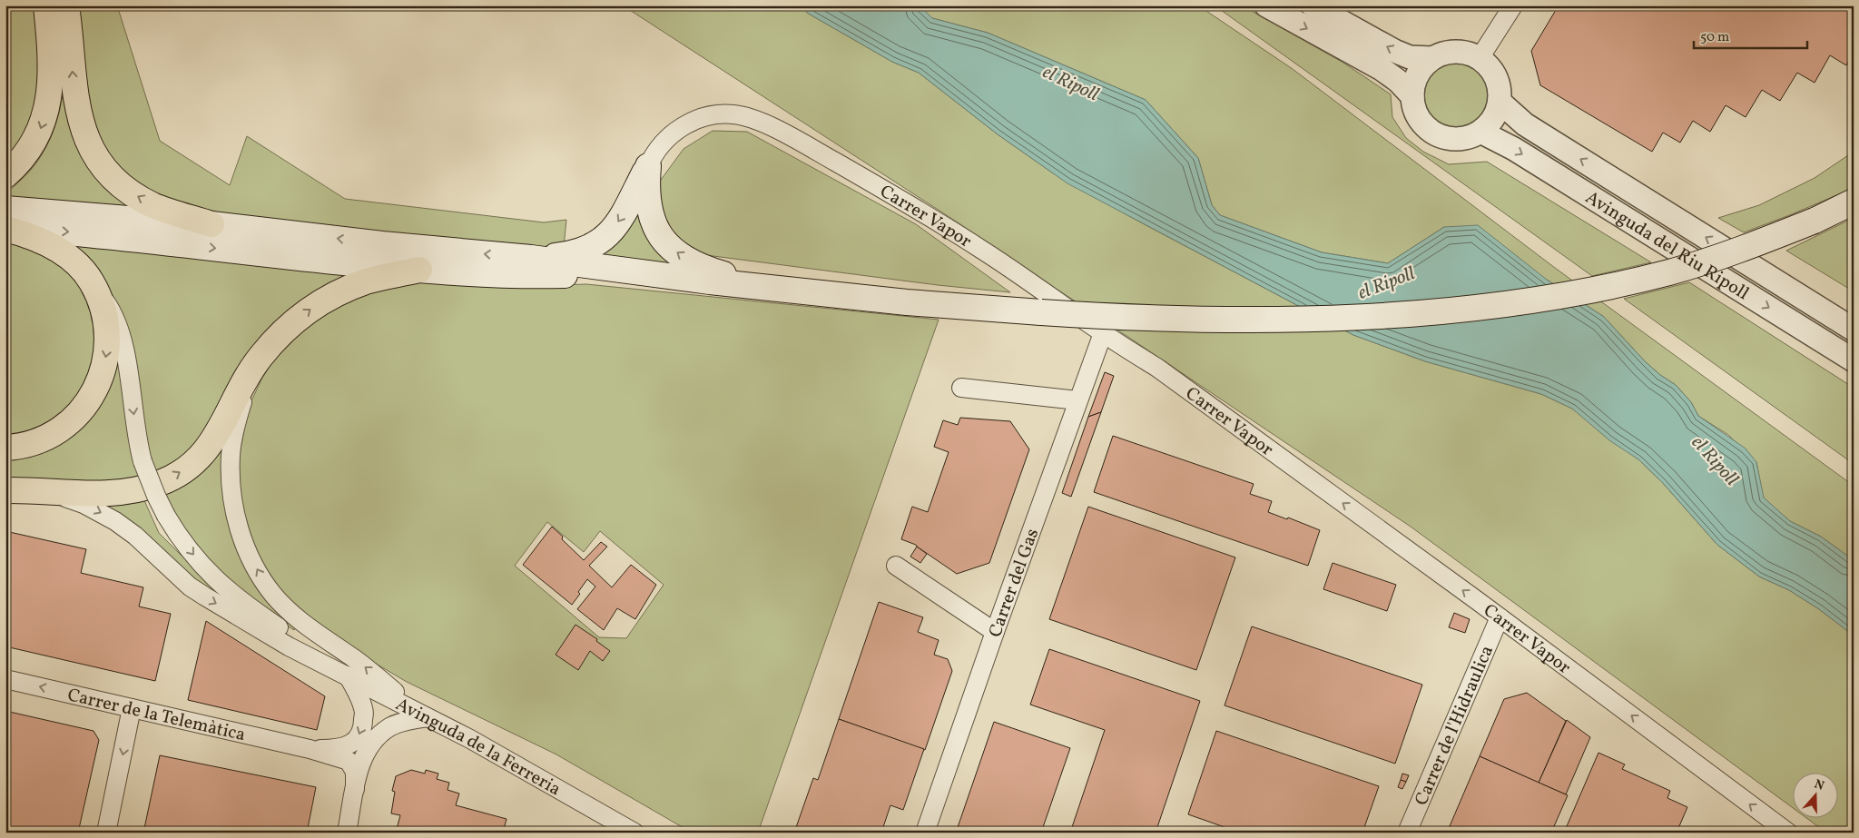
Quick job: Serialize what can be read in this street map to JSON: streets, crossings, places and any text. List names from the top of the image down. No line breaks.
{"streets":{"street":["Carrer Vapor","Avinguda del Riu Ripoll","Carrer del Gas","Carrer de la Telemàtica","Carrer de l'Hidraulica","Avinguda de la Ferreria"]},"crossings":[["Carrer Vapor","Carrer del Gas"],["Carrer Vapor","Carrer de l'Hidraulica"]],"one_way":["Carrer Vapor","Carrer de la Telemàtica"],"water":["el Ripoll"],"scale_bar":"50 m","north":"top"}
